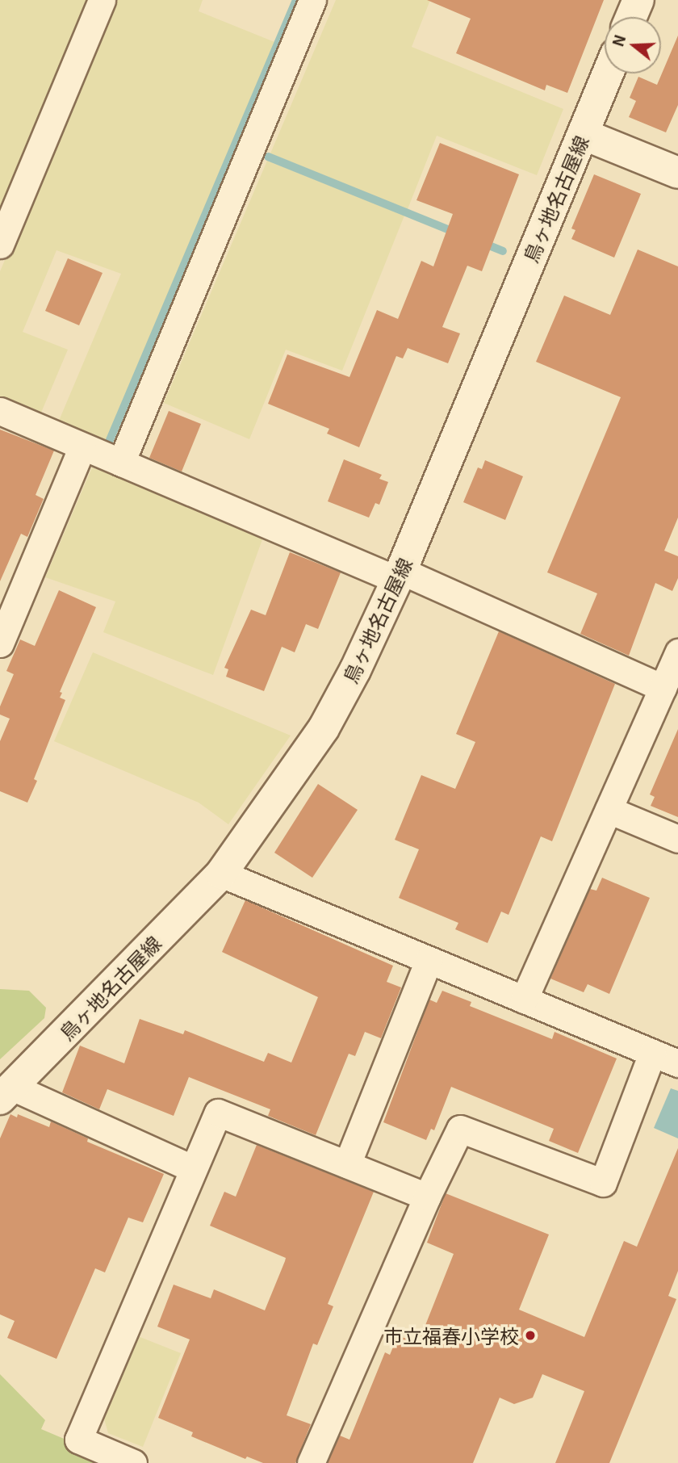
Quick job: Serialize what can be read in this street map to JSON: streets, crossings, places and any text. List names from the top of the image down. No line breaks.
{"streets":{"main road":["鳥ヶ地名古屋線"]},"places":["市立福春小学校"],"north":"left"}
